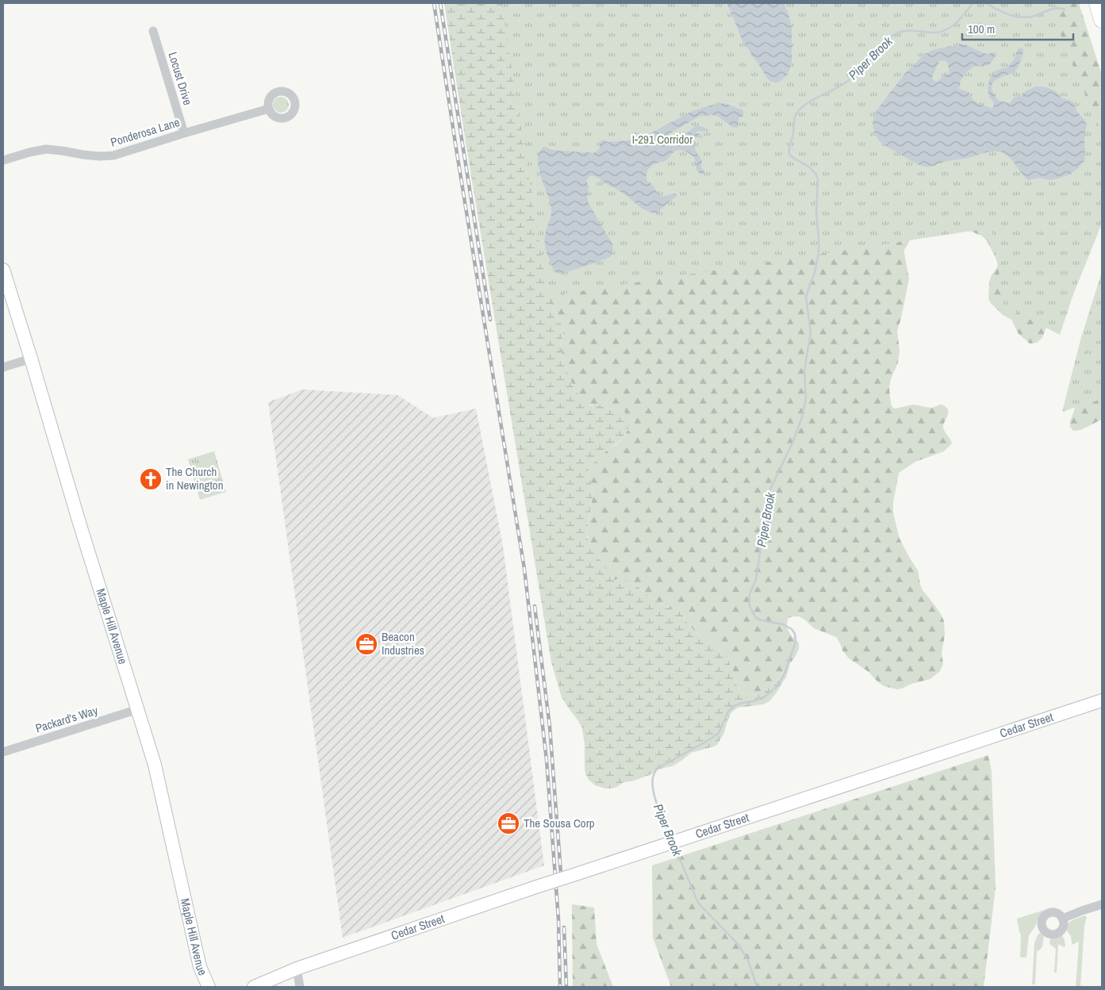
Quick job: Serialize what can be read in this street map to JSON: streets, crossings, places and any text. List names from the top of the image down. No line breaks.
{"streets":{"main road":["Maple Hill Avenue","Cedar Street"],"street":["Locust Drive","Ponderosa Lane","Packard's Way"]},"crossings":[["Locust Drive","Ponderosa Lane"],["Maple Hill Avenue","Packard's Way"]],"water":["Piper Brook"],"parks":["I-291 Corridor"],"places":{"church":["The Church in Newington"],"office":["Beacon Industries","The Sousa Corp"]},"scale_bar":"100 m"}
